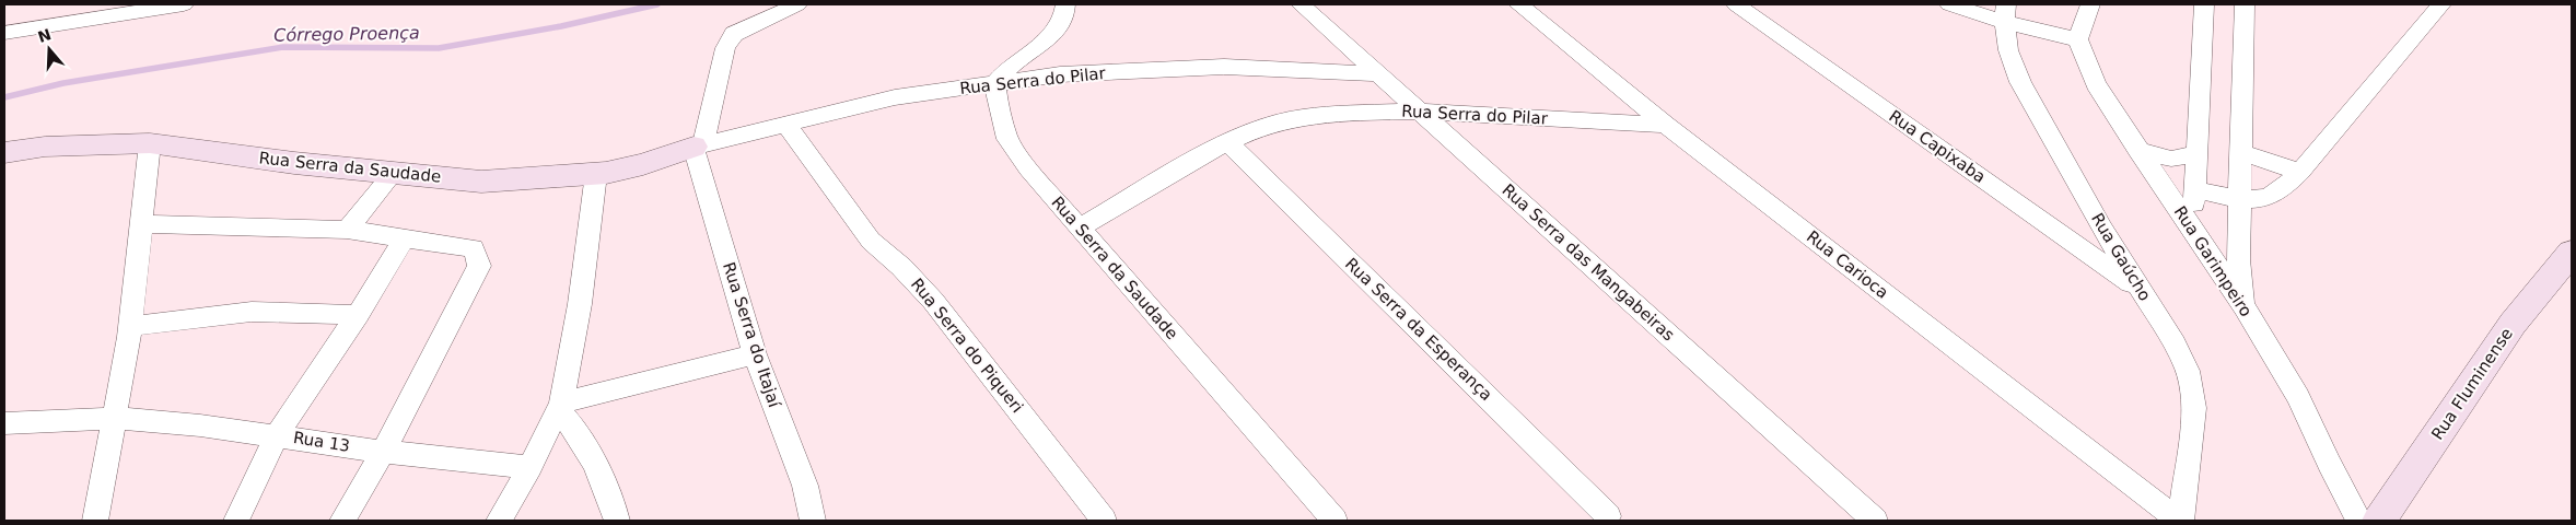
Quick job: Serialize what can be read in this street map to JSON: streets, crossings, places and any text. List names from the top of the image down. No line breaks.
{"streets":{"street":["Rua Serra do Pilar","Rua Capixaba","Rua Serra da Saudade","Rua Gaúcho","Rua Garimpeiro","Rua Serra das Mangabeiras","Rua Carioca","Rua Serra da Esperança","Rua Serra do Itajaí","Rua Serra do Piqueri","Rua Fluminense","Rua 13"]},"crossings":[["Rua Serra do Pilar","Rua Serra da Saudade"],["Rua Serra do Pilar","Rua Serra das Mangabeiras"],["Rua Serra do Pilar","Rua Carioca"],["Rua Serra do Pilar","Rua Serra da Esperança"],["Rua Serra do Pilar","Rua Serra do Itajaí"],["Rua Serra do Pilar","Rua Serra do Piqueri"],["Rua Capixaba","Rua Gaúcho"],["Rua Serra da Saudade","Rua Serra do Itajaí"],["Rua Gaúcho","Rua Carioca"]],"water":["Córrego Proença"],"north":"top"}
